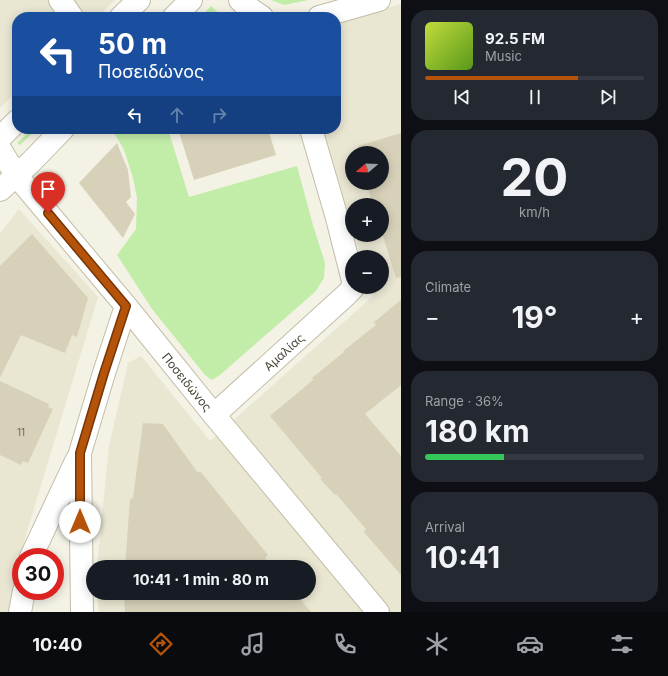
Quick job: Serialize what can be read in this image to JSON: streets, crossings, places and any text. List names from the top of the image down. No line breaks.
{"streets":{"street":["Αμαλίας","Ποσειδώνος"]},"crossings":[["Αμαλίας","Ποσειδώνος"]],"house_numbers":["11"],"north":"left","page":{"turn":["50 m","Ποσειδώνος"],"song":["92.5 FM","Music"],"tile":[["20","km/h"],"Climate",["Range · 36%","180 km"],["Arrival","10:41"]],"map_buttons":["+","−"],"heat":["−","19°","+"],"limit":"30","trip":"10:41 · 1 min · 80 m","tabs":"10:40"}}
